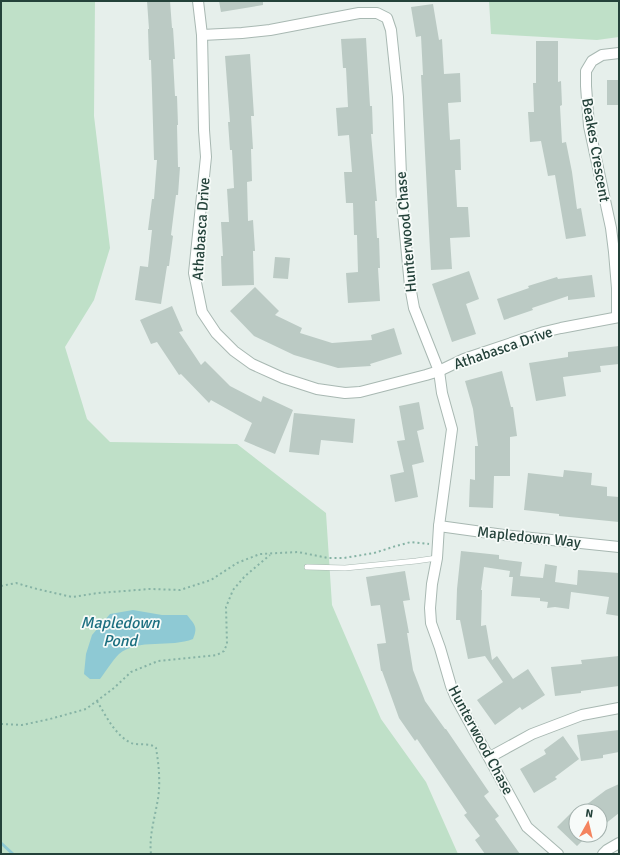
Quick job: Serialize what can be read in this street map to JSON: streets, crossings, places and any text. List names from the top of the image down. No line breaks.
{"streets":{"street":["Beakes Crescent","Athabasca Drive","Hunterwood Chase","Mapledown Way"]},"crossings":[["Beakes Crescent","Athabasca Drive"],["Athabasca Drive","Hunterwood Chase"],["Hunterwood Chase","Mapledown Way"]],"water":["Mapledown Pond"],"north":"top"}
